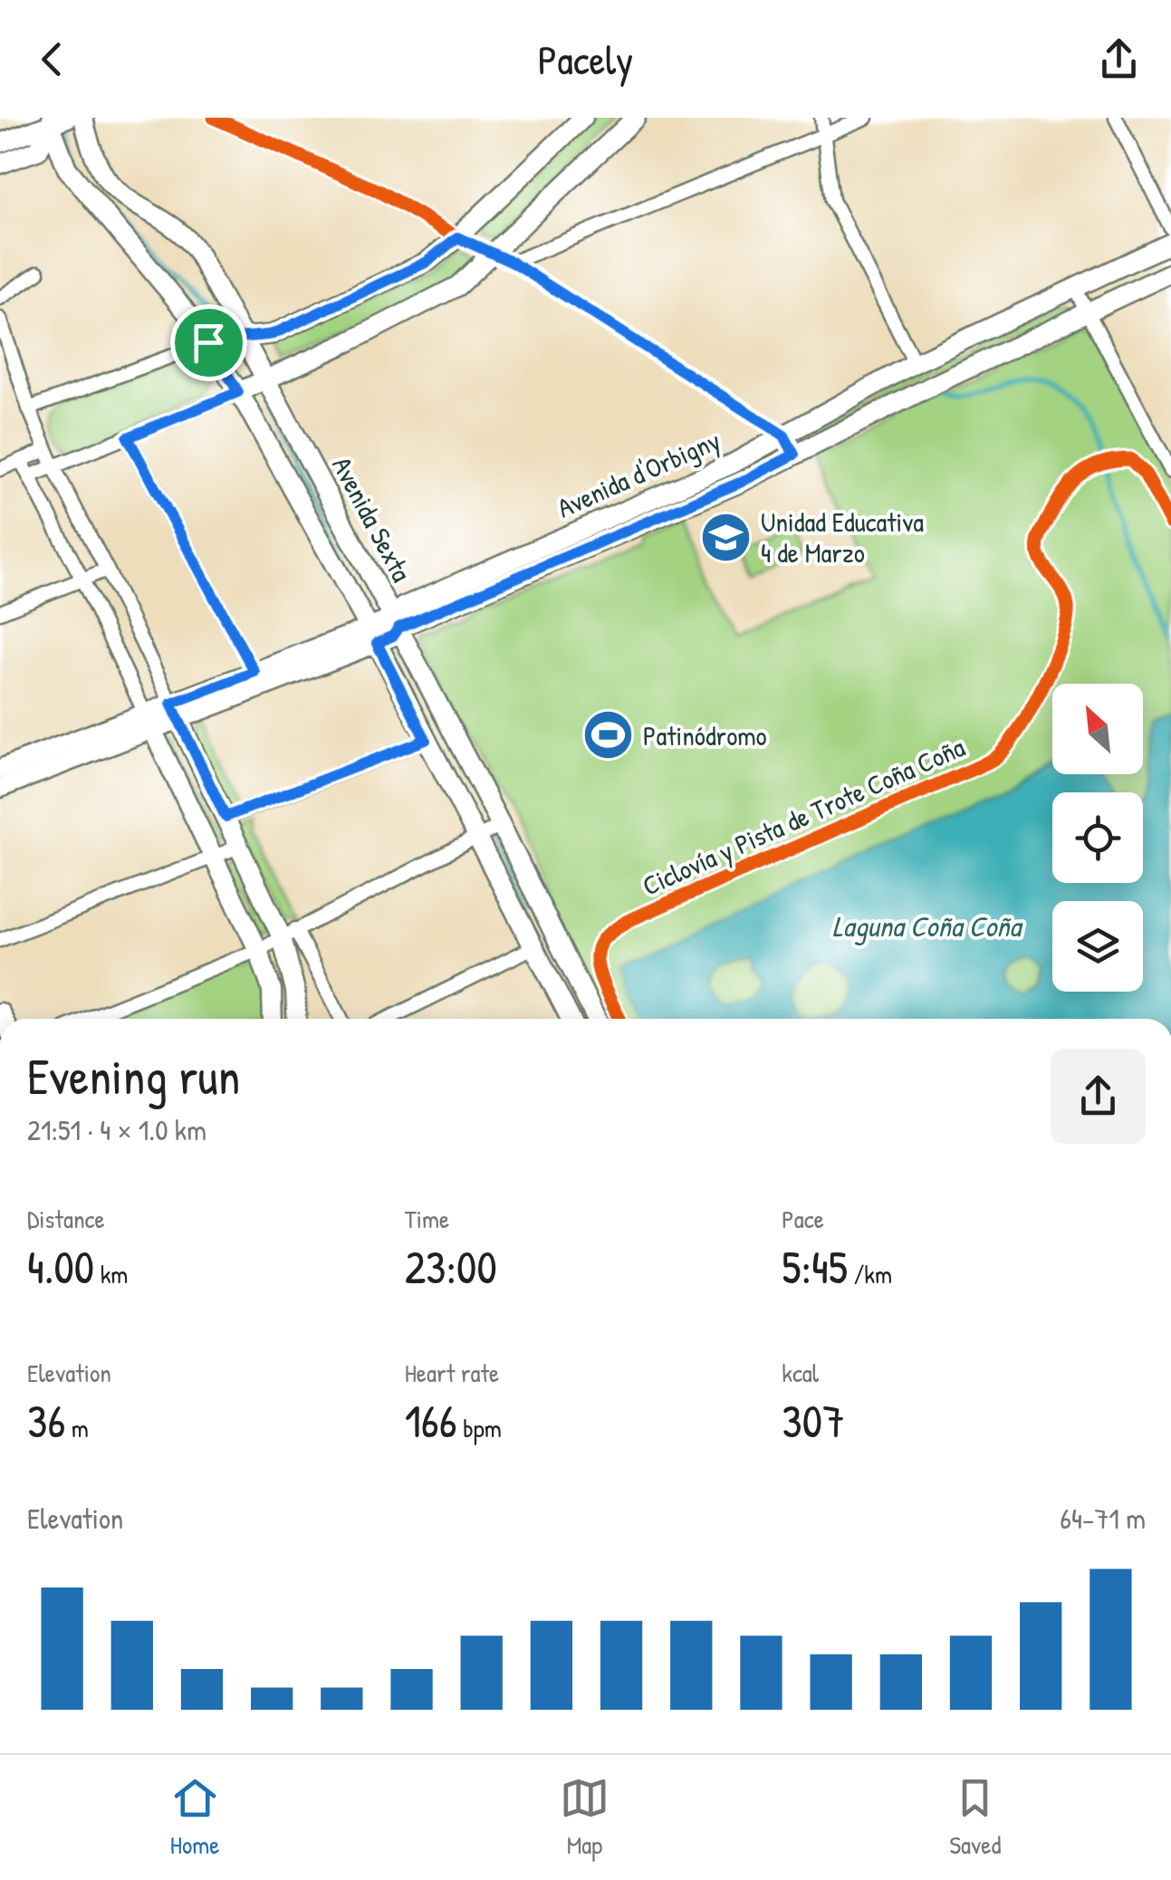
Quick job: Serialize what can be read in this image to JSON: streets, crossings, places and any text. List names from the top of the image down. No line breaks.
{"streets":{"main road":["Avenida d'Orbigny","Avenida Sexta"],"cycle path":["Ciclovía y Pista de Trote Coña Coña"]},"crossings":[["Avenida d'Orbigny","Avenida Sexta"]],"water":["Laguna Coña Coña"],"places":{"school or university":["Unidad Educativa 4 de Marzo"],"sports":["Patinódromo"]},"north":"top left","page":{"header":"Pacely","heading":["Evening run","21:51 · 4 × 1.0 km"],"stats":[["Distance","4.00 km"],["Time","23:00"],["Pace","5:45 /km"],["Elevation","36 m"],["Heart rate","166 bpm"],["kcal","307"]],"chart":["Elevation","64–71 m"],"tabs":["Home","Map","Saved"]}}
